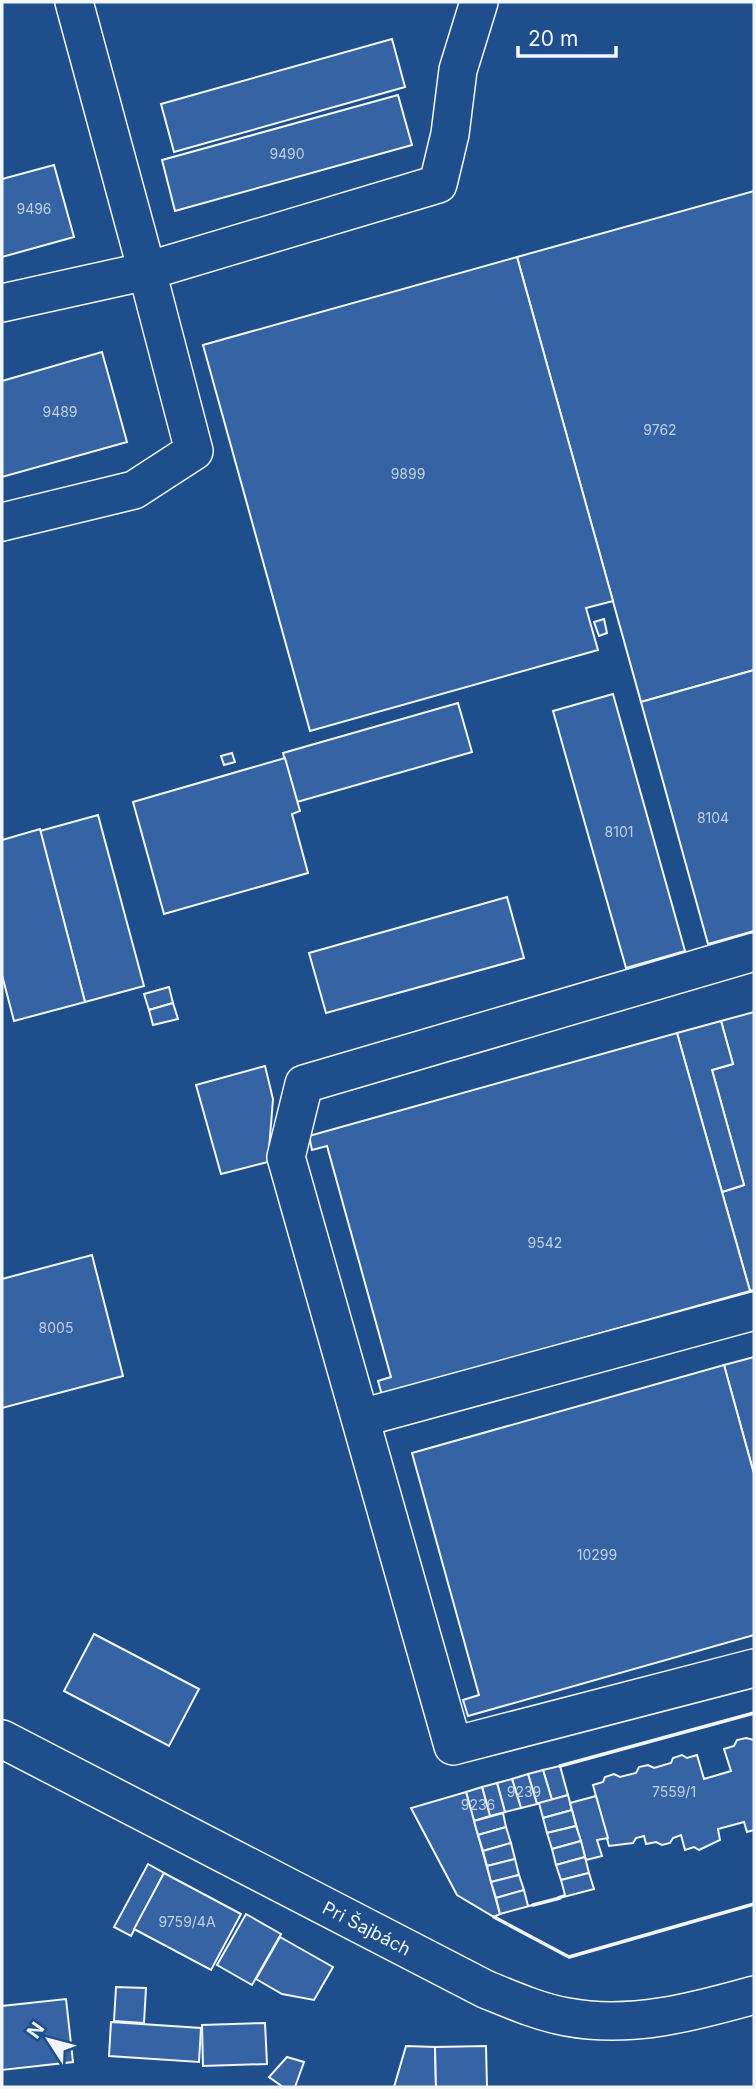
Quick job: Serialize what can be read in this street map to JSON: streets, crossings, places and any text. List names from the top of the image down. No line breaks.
{"streets":{"street":["Pri Šajbách"]},"house_numbers":["9490","9496","9489","9762","9899","8104","8101","9542","8005","10299","9239","7559/1","9236","9759/4A"],"scale_bar":"20 m","north":"top left"}
